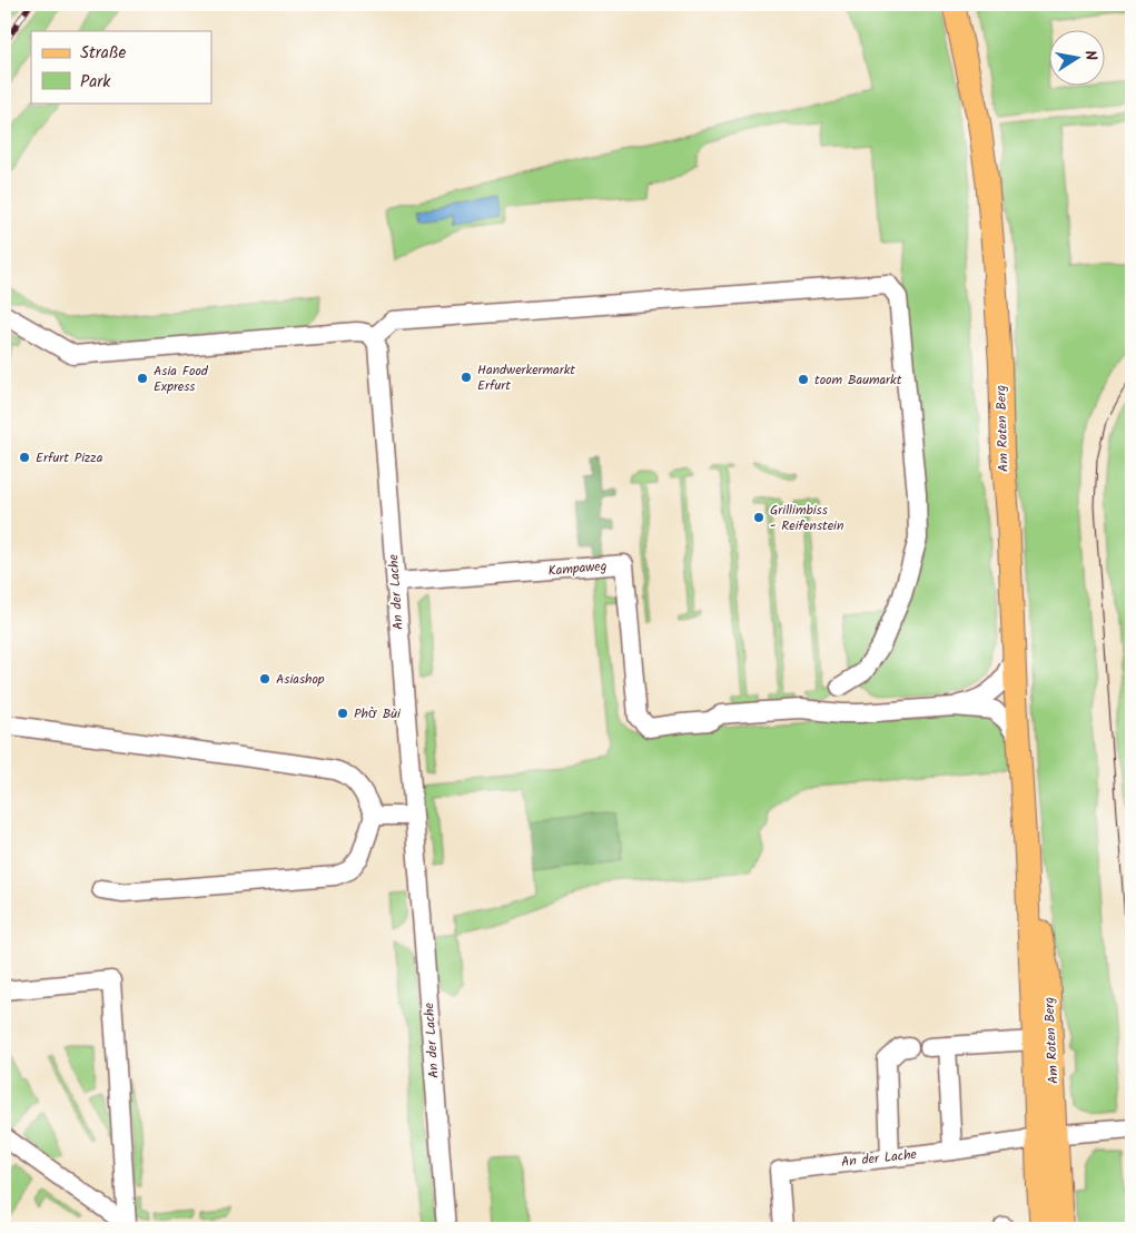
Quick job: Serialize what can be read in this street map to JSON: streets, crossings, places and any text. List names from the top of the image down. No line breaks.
{"streets":{"main road":["Am Roten Berg"],"street":["Kampaweg","An der Lache"]},"crossings":[["Am Roten Berg","An der Lache"],["Kampaweg","An der Lache"]],"places":["Handwerkermarkt Erfurt","Asia Food Express","toom Baumarkt","Erfurt Pizza","Grillimbiss - Reifenstein","Asiashop","Phở Bùi"],"legend":["Straße","Park"],"north":"right"}
